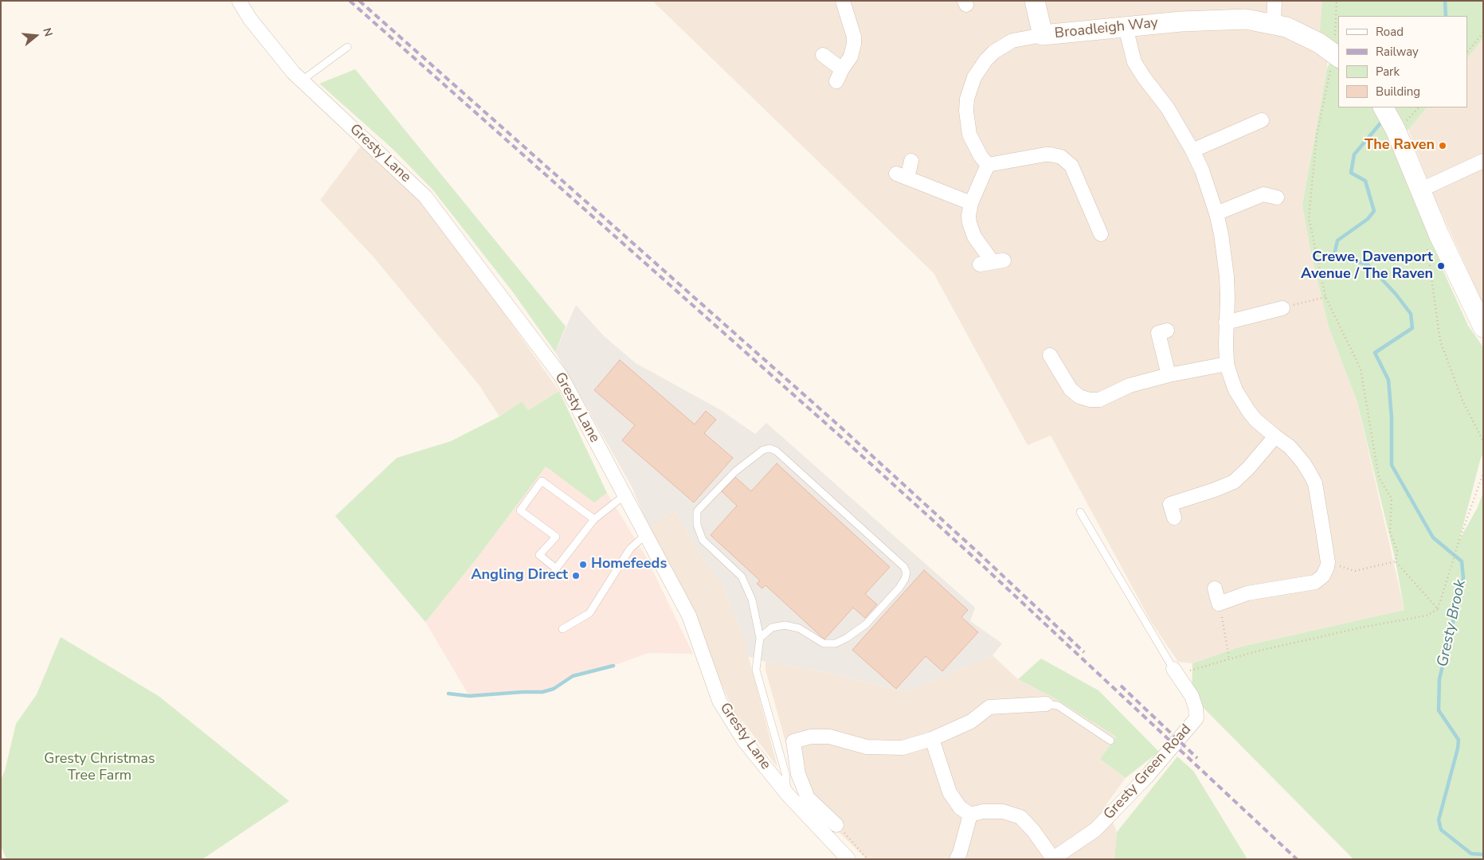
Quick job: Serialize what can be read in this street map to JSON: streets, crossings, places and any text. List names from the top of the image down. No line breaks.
{"streets":{"street":["Broadleigh Way","Gresty Lane","Gresty Green Road"]},"water":["Gresty Brook"],"parks":["Gresty Christmas Tree Farm"],"places":["The Raven","Crewe, Davenport Avenue / The Raven","Homefeeds","Angling Direct"],"legend":["Road","Railway","Park","Building"],"north":"right"}
